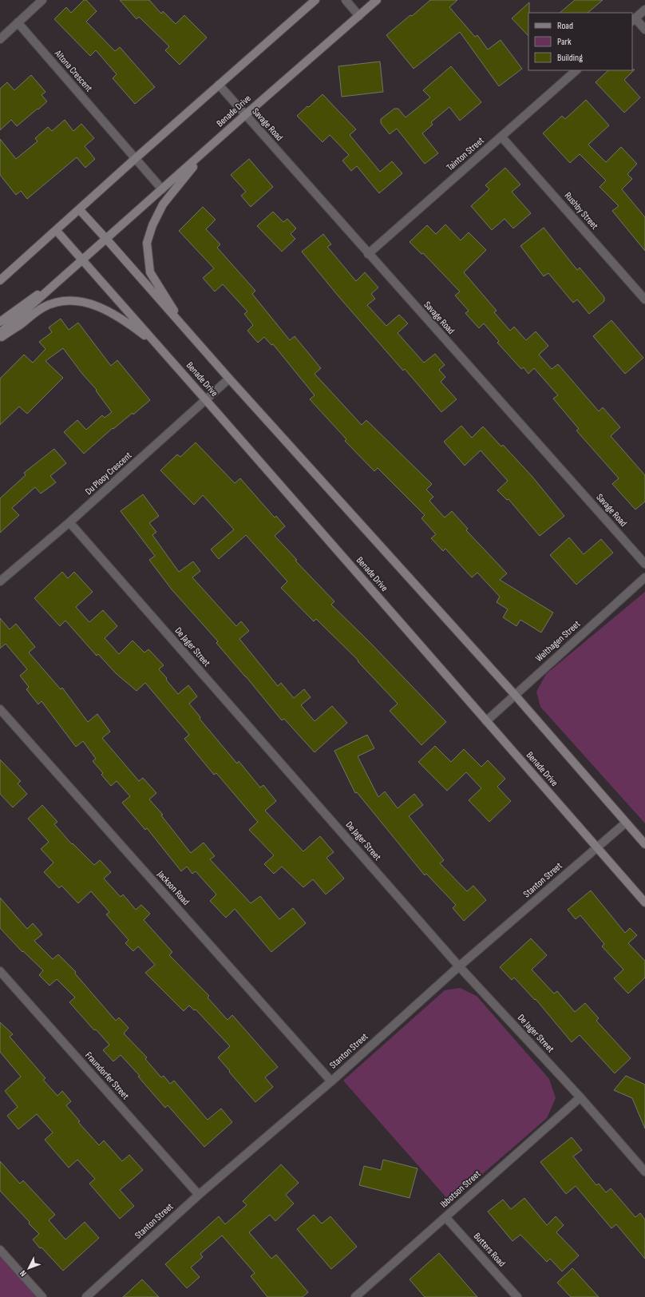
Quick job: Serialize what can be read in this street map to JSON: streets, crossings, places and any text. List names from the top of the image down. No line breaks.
{"streets":{"street":["Altona Crescent","Benade Drive","Savage Road","Tainton Street","Rushby Street","Du Plooy Crescent","Welthagen Street","De Jager Street","Stanton Street","Jackson Road","Fraundorfer Street","Ibbotson Street","Butters Road"]},"crossings":[["Altona Crescent","Benade Drive"],["Benade Drive","Savage Road"],["Benade Drive","Du Plooy Crescent"],["Benade Drive","Welthagen Street"],["Benade Drive","Stanton Street"],["Savage Road","Tainton Street"],["Tainton Street","Rushby Street"],["Du Plooy Crescent","De Jager Street"],["De Jager Street","Stanton Street"],["De Jager Street","Ibbotson Street"],["Stanton Street","Jackson Road"],["Stanton Street","Fraundorfer Street"],["Ibbotson Street","Butters Road"]],"legend":["Road","Park","Building"],"north":"bottom left"}
